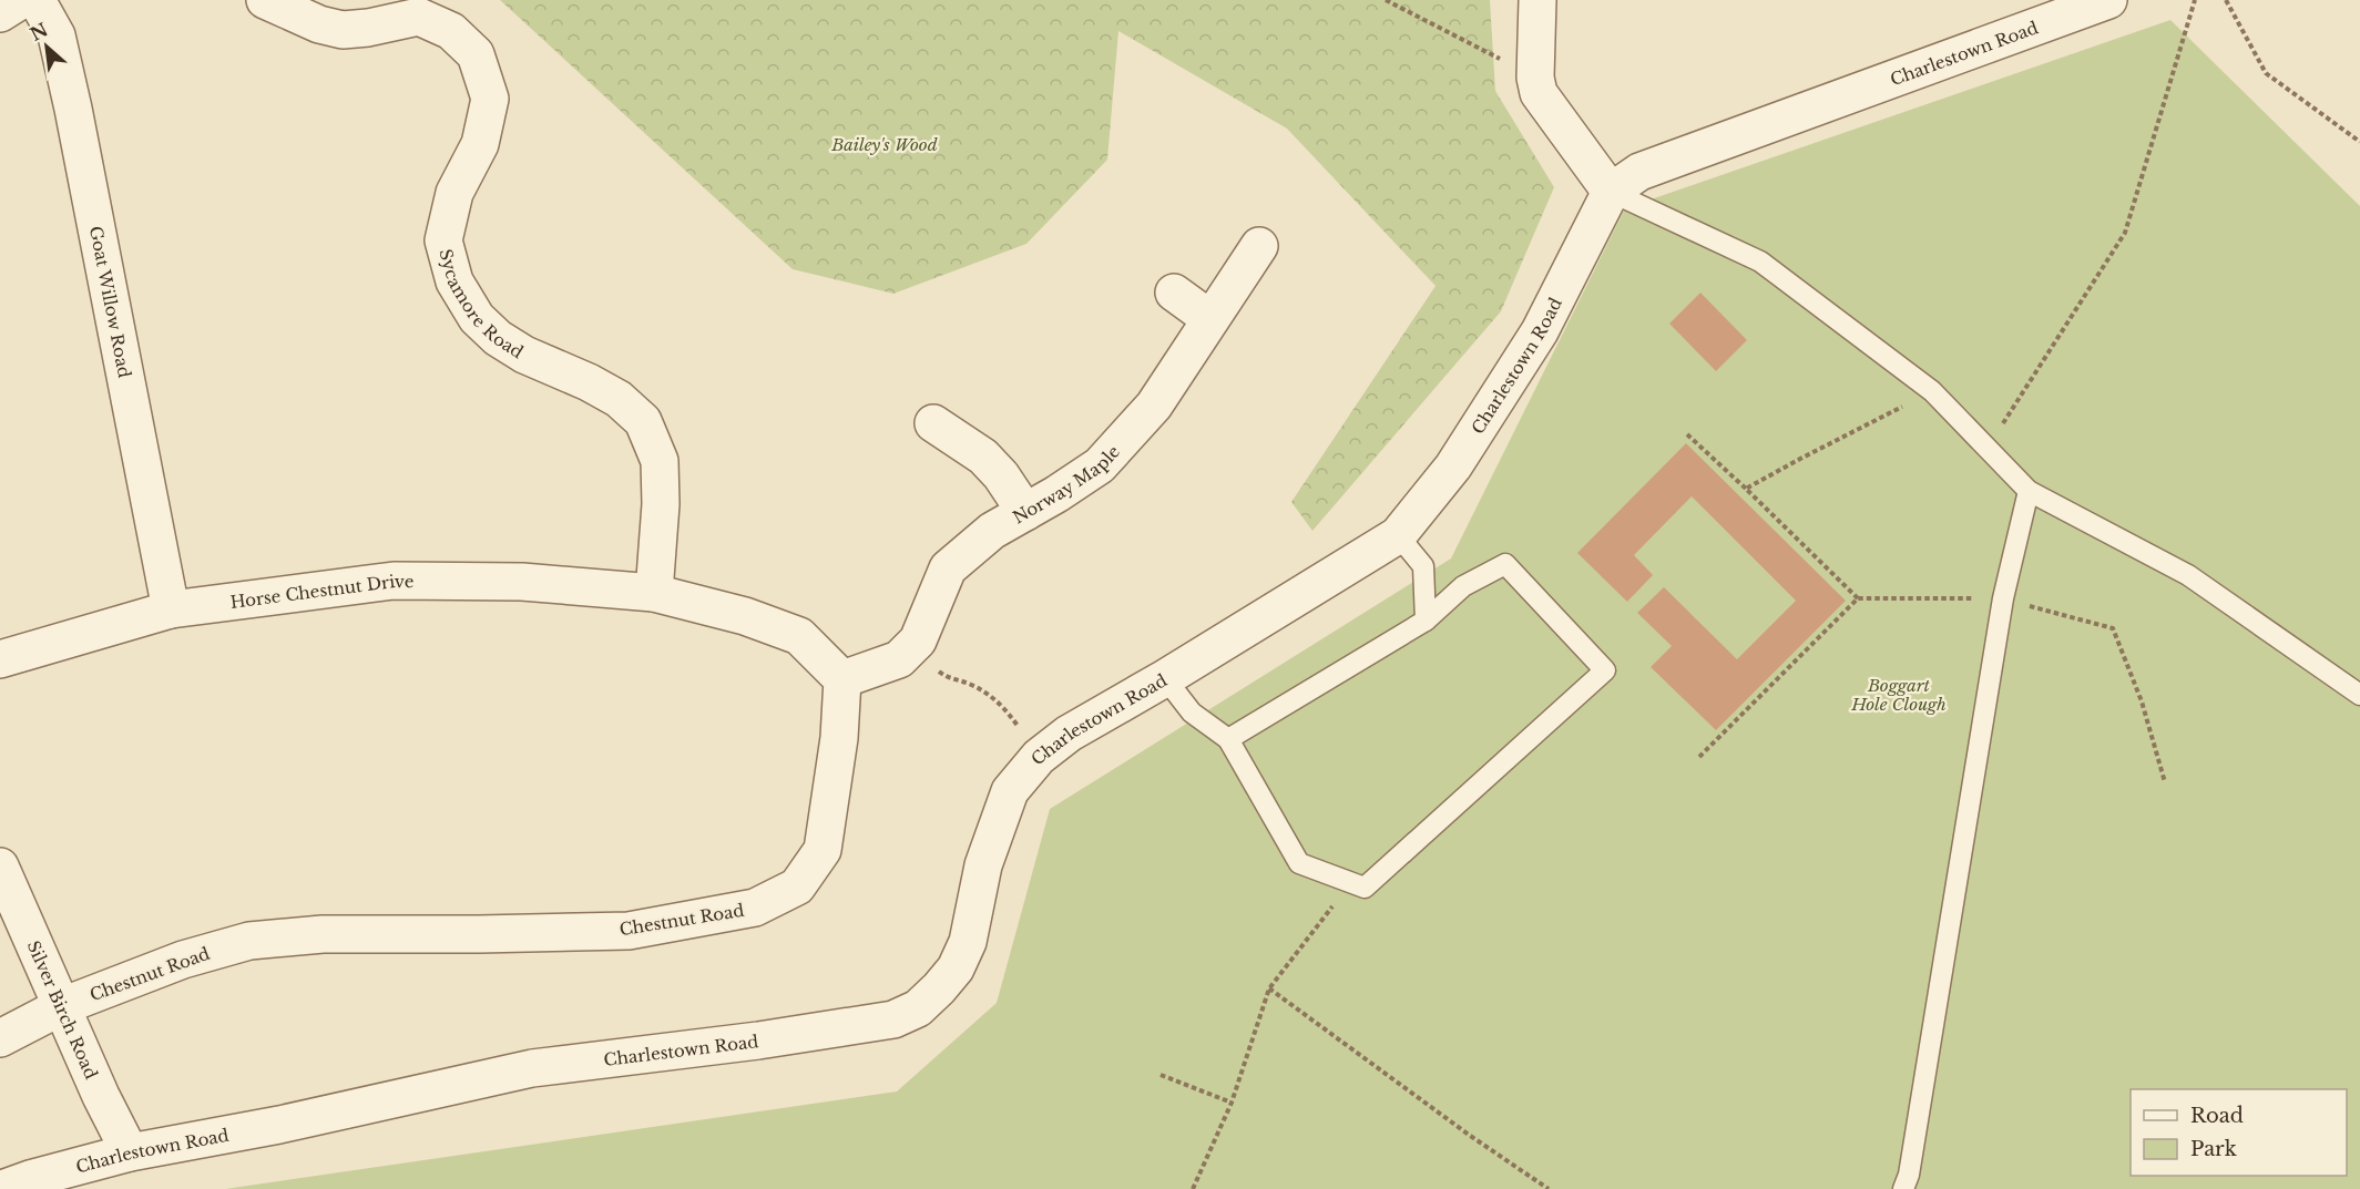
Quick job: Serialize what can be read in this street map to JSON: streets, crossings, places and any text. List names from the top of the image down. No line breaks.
{"streets":{"street":["Charlestown Road","Sycamore Road","Goat Willow Road","Norway Maple","Horse Chestnut Drive","Chestnut Road","Silver Birch Road"]},"crossings":[["Charlestown Road","Silver Birch Road"],["Sycamore Road","Horse Chestnut Drive"],["Goat Willow Road","Horse Chestnut Drive"],["Norway Maple","Chestnut Road"],["Chestnut Road","Silver Birch Road"]],"parks":["Bailey's Wood","Boggart Hole Clough"],"legend":["Road","Park"],"north":"top left"}
